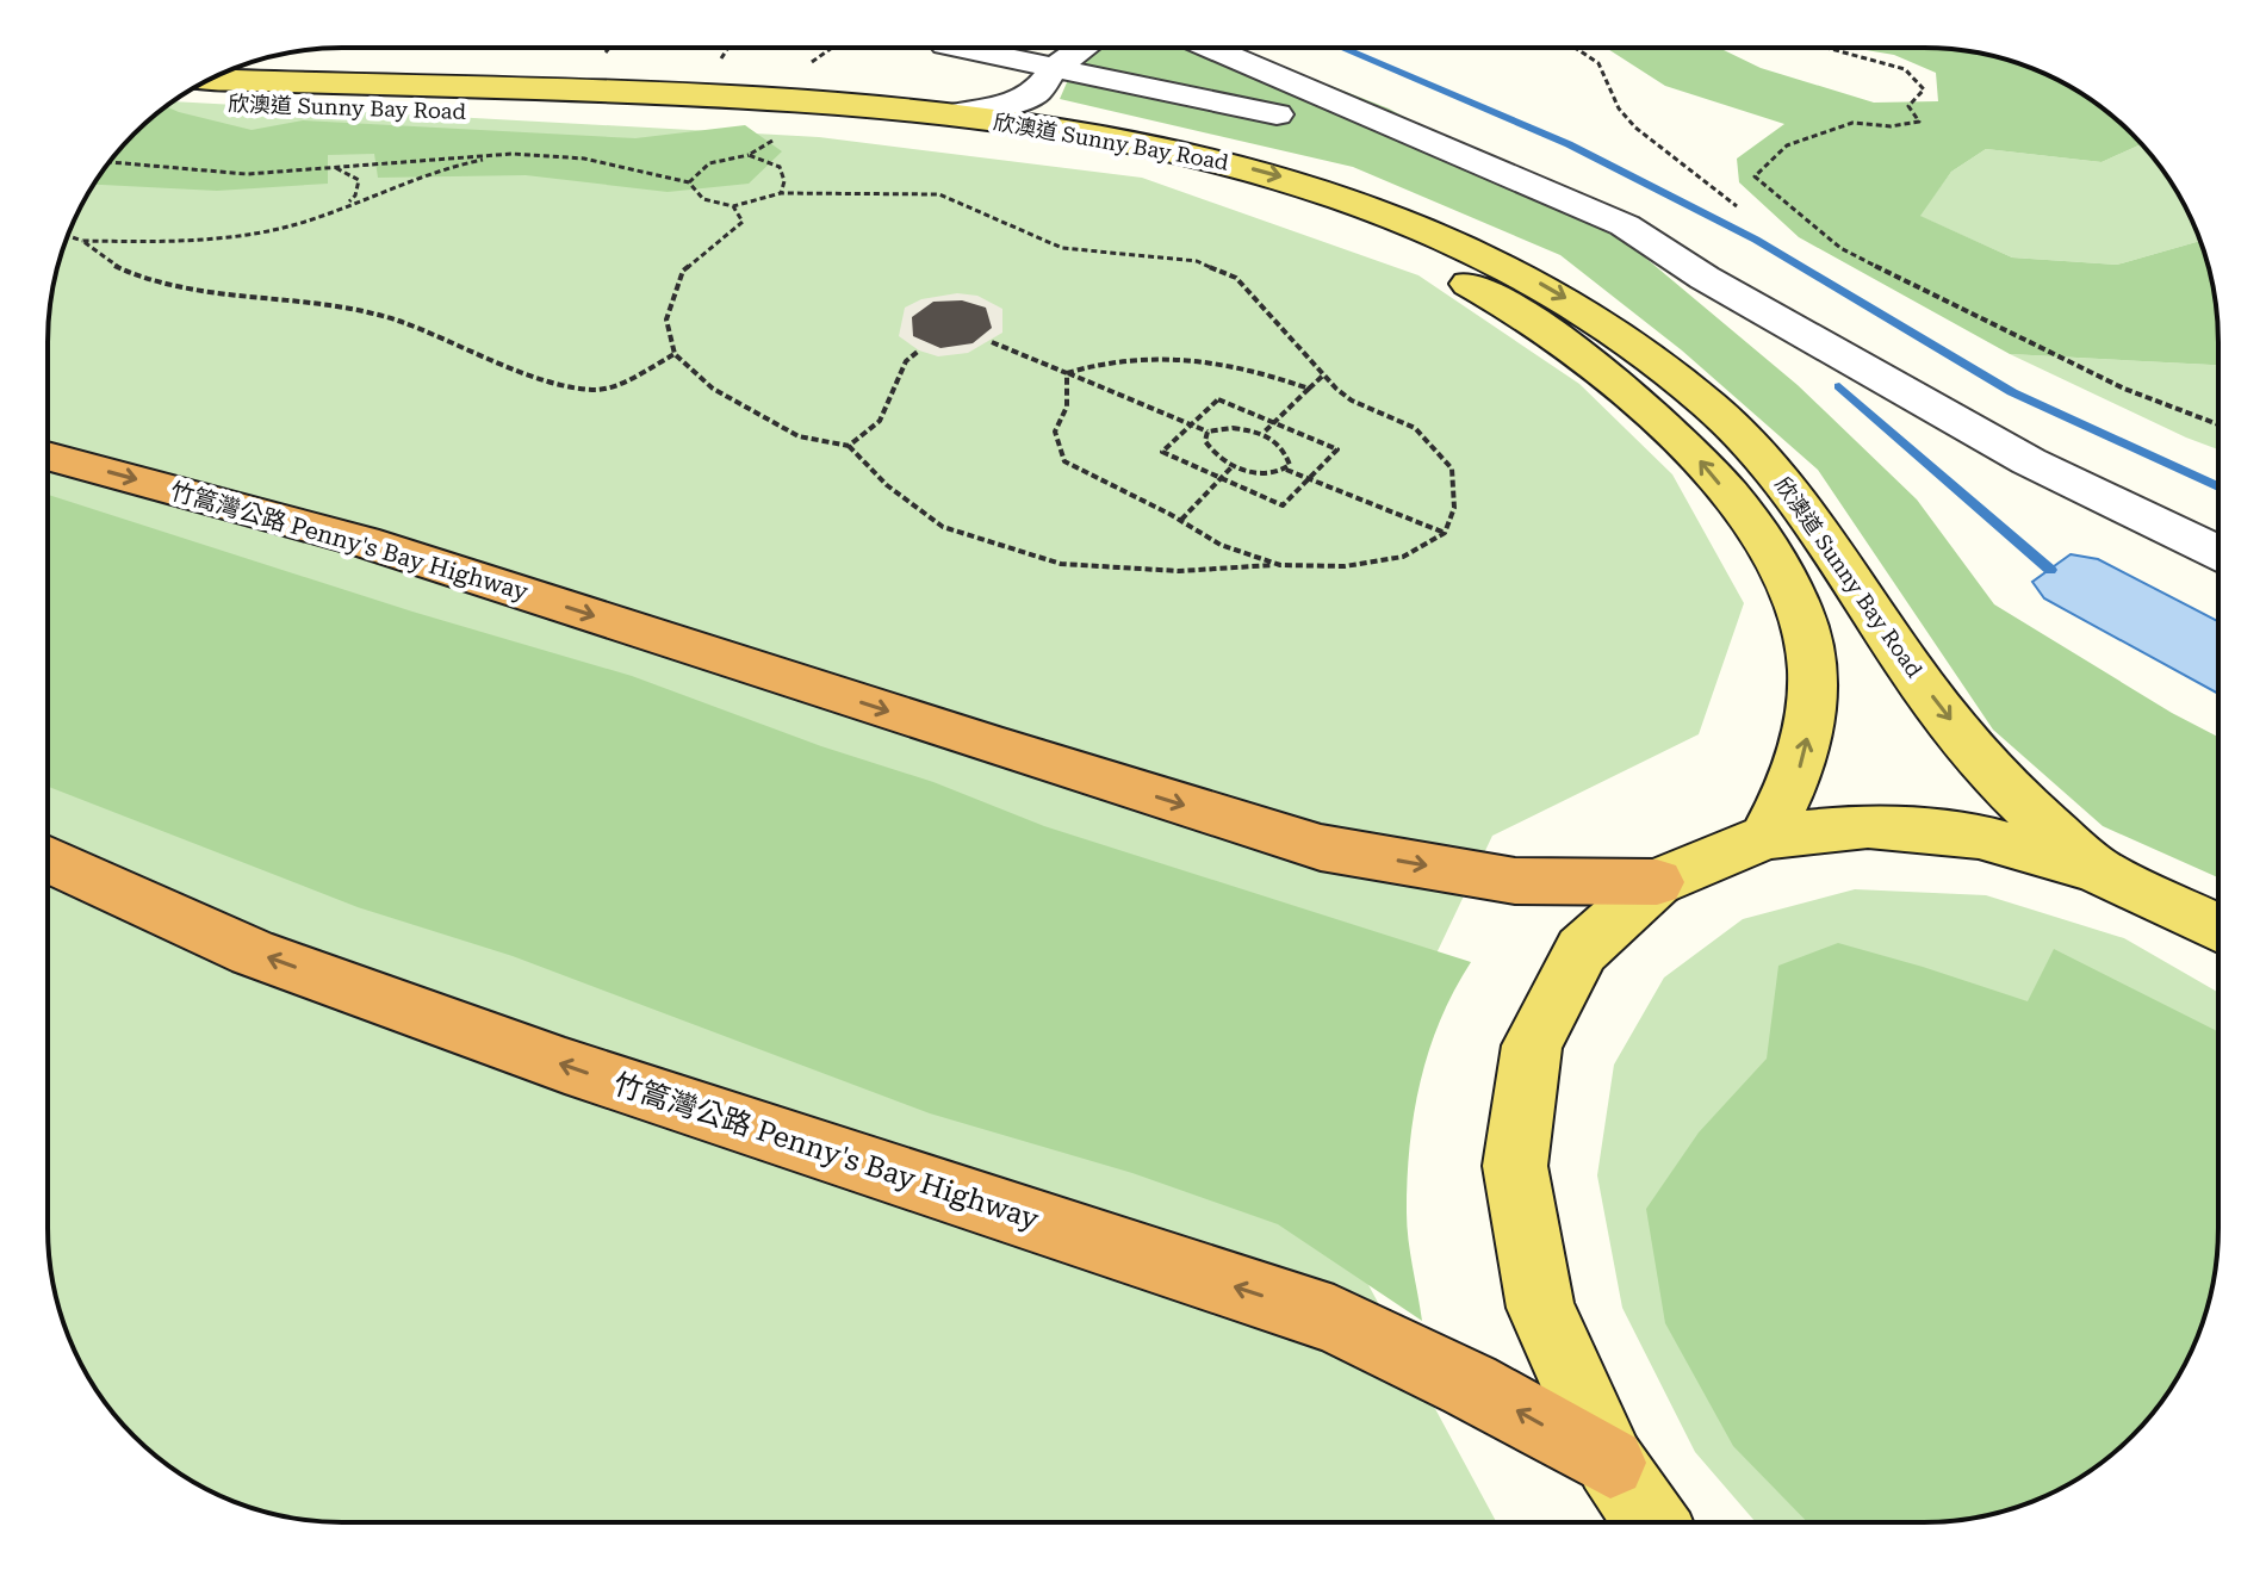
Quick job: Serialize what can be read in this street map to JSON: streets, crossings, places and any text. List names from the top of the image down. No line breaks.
{"streets":{"highway":["竹篙灣公路 Penny's Bay Highway"],"main road":["欣澳道 Sunny Bay Road"]}}
